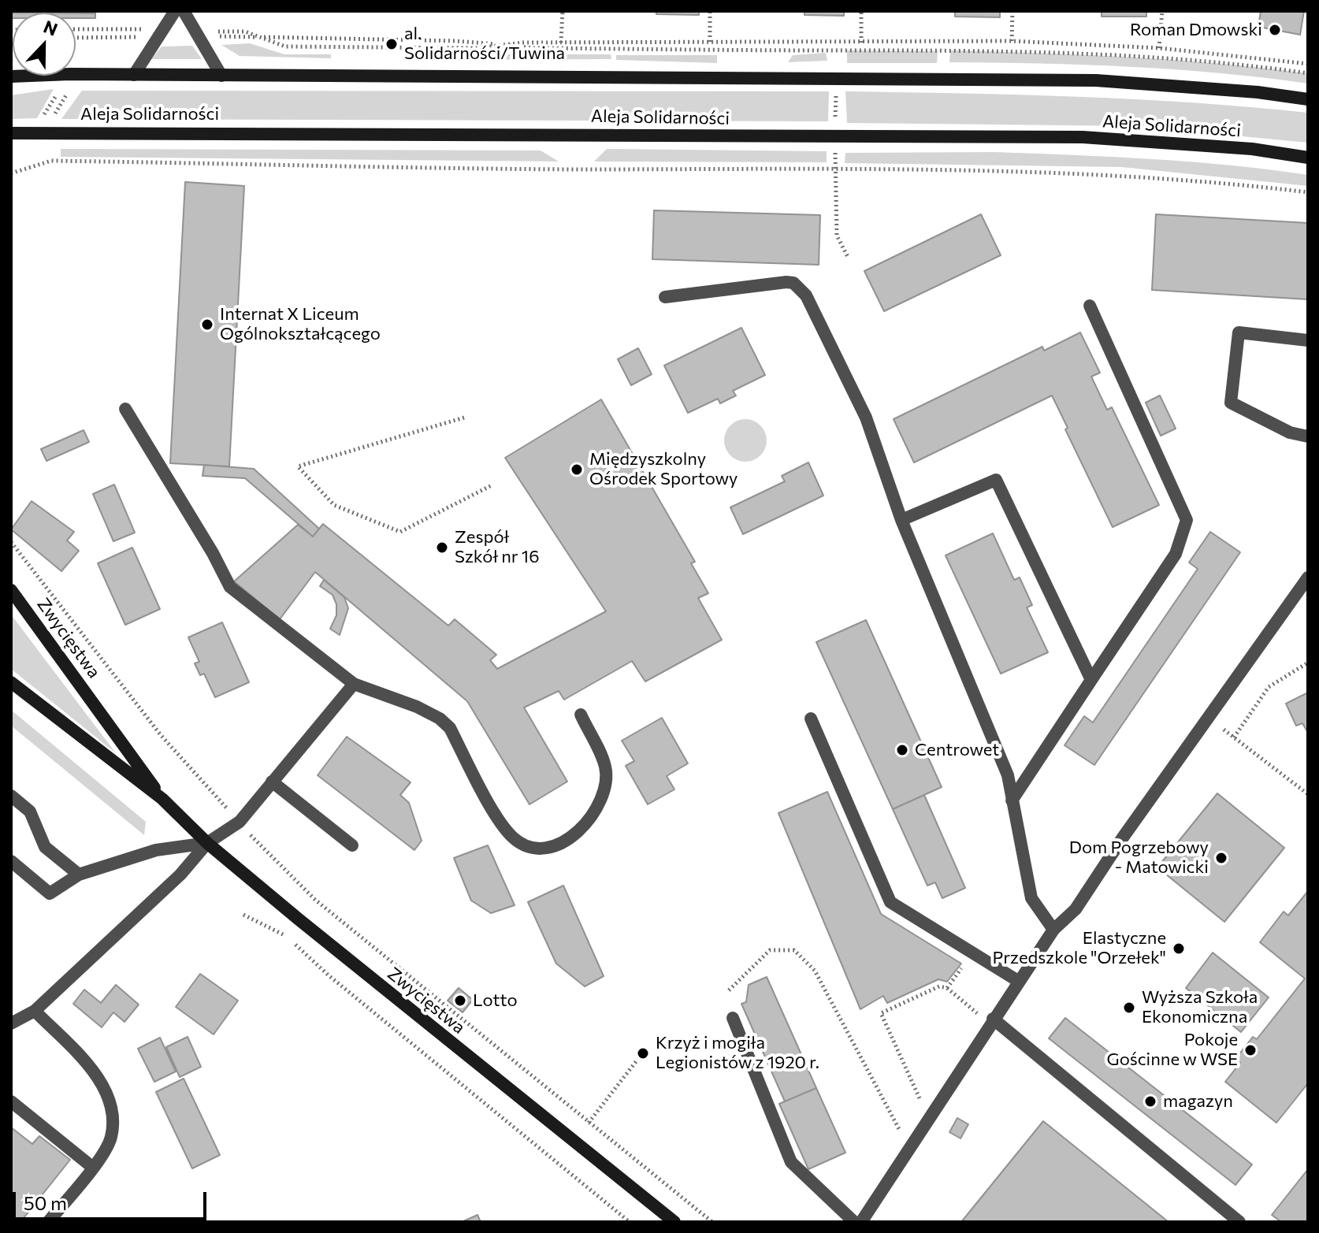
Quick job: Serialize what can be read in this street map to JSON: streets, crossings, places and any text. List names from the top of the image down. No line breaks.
{"streets":{"main road":["Aleja Solidarności","Zwycięstwa"]},"places":["Roman Dmowski","al. Solidarności/Tuwina","Internat X Liceum Ogólnokształcącego","Międzyszkolny Ośrodek Sportowy","Zespół Szkół nr 16","Centrowet","Dom Pogrzebowy - Matowicki","Elastyczne Przedszkole \"Orzełek\"","Lotto","Wyższa Szkoła Ekonomiczna","Pokoje Gościnne w WSE","Krzyż i mogiła Legionistów z 1920 r.","magazyn"],"scale_bar":"50 m","north":"top"}
